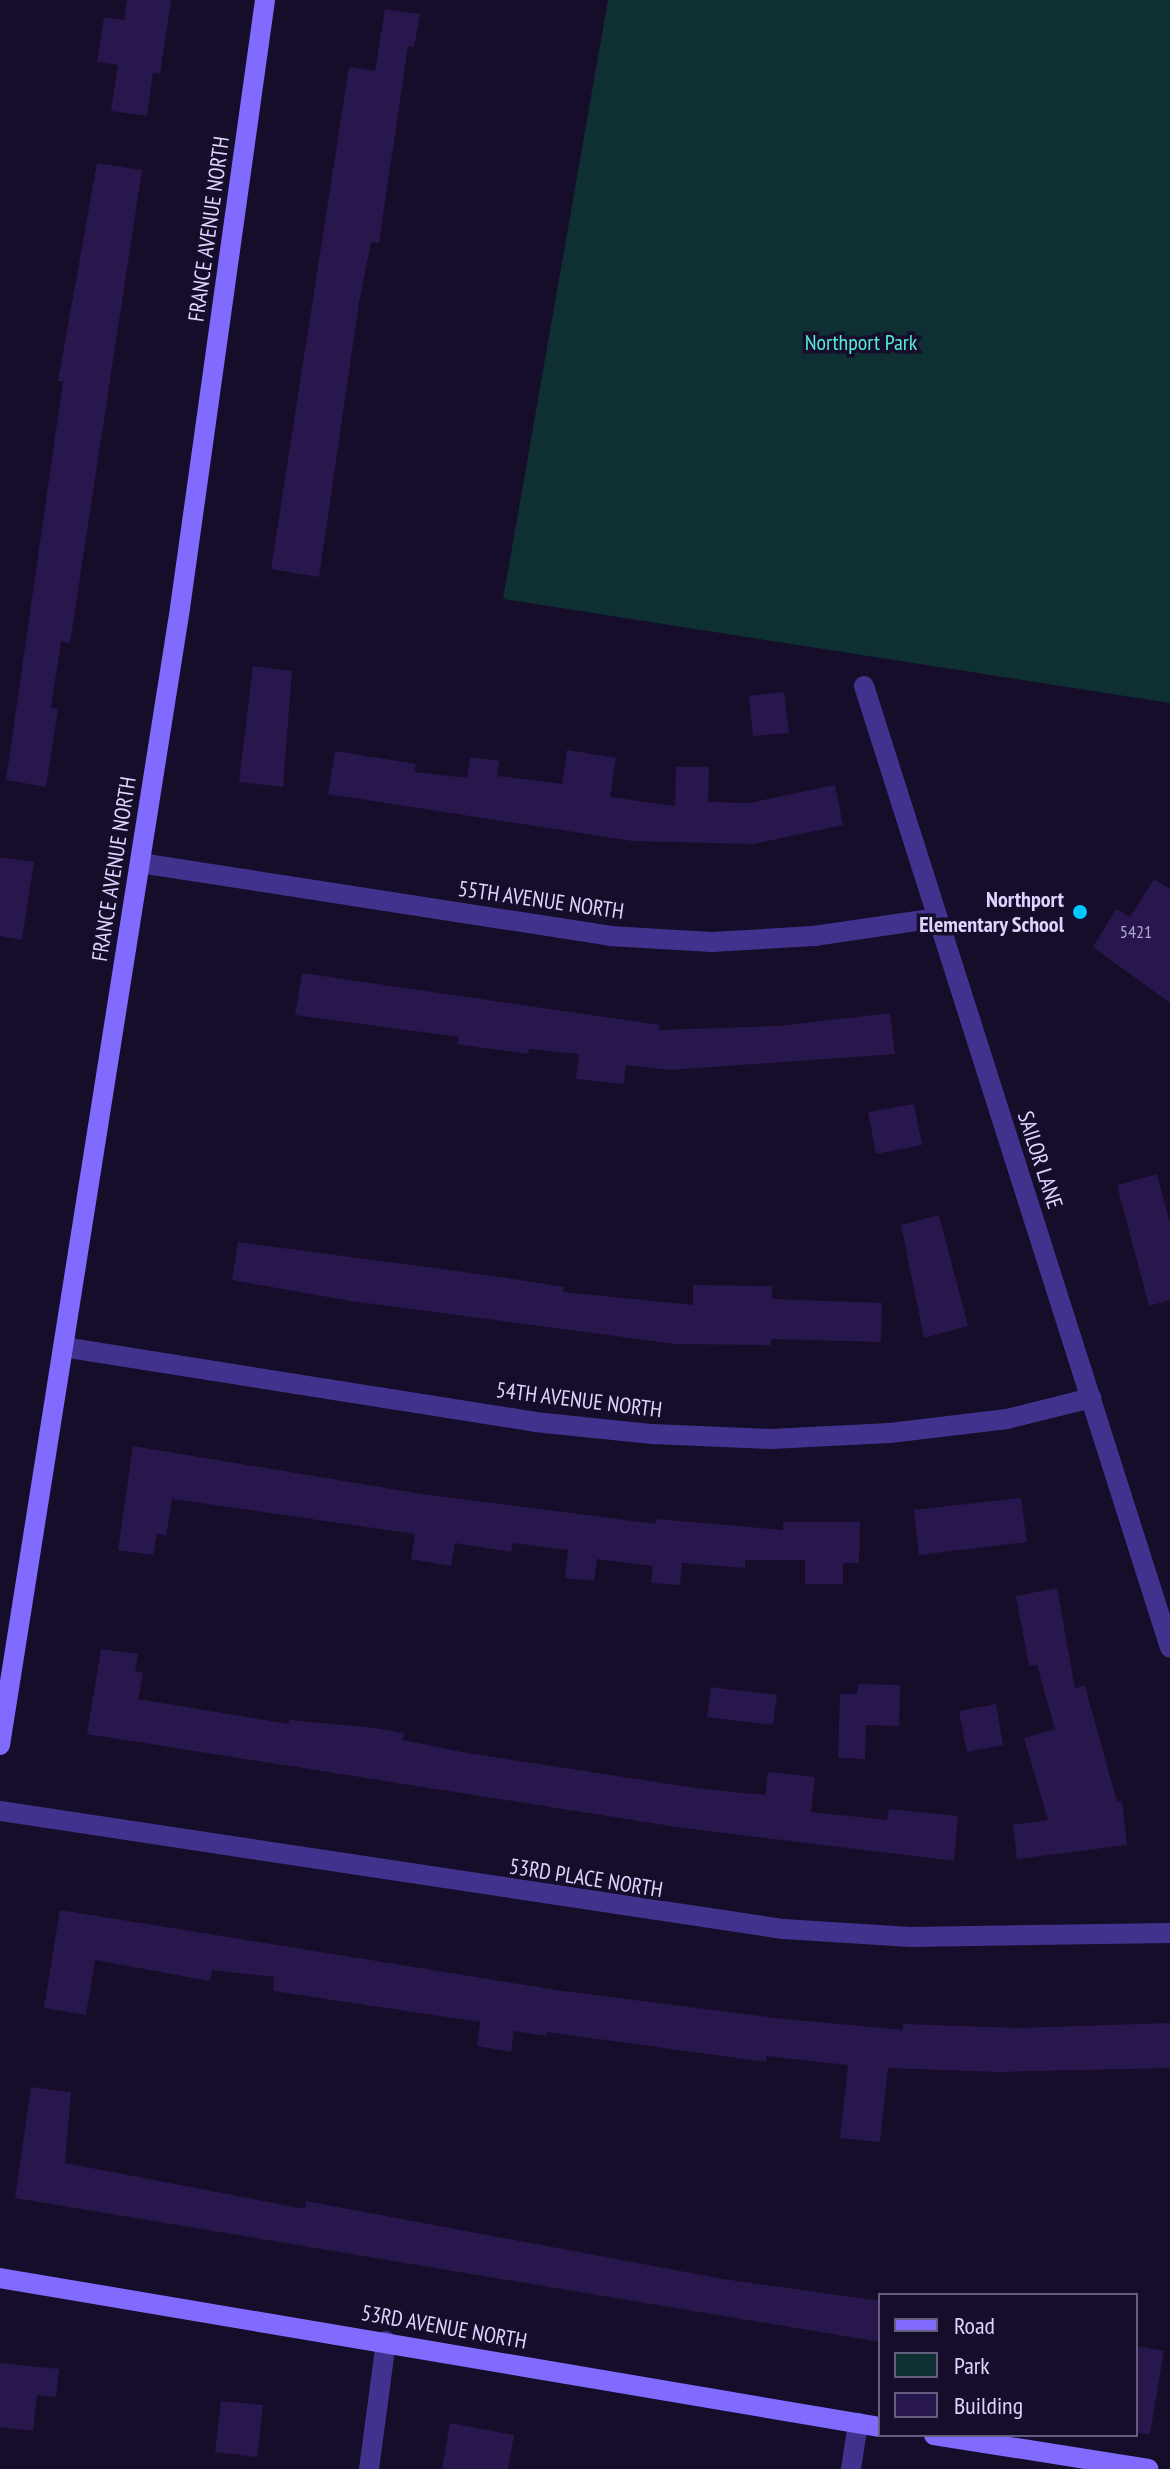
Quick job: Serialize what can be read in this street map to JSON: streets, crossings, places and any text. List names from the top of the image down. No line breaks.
{"streets":{"street":["FRANCE AVENUE NORTH","55TH AVENUE NORTH","SAILOR LANE","54TH AVENUE NORTH","53RD PLACE NORTH","53RD AVENUE NORTH"]},"crossings":[["FRANCE AVENUE NORTH","55TH AVENUE NORTH"],["FRANCE AVENUE NORTH","54TH AVENUE NORTH"],["55TH AVENUE NORTH","SAILOR LANE"],["SAILOR LANE","54TH AVENUE NORTH"]],"parks":["Northport Park"],"places":["Northport Elementary School"],"house_numbers":["5421"],"legend":["Road","Park","Building"]}
